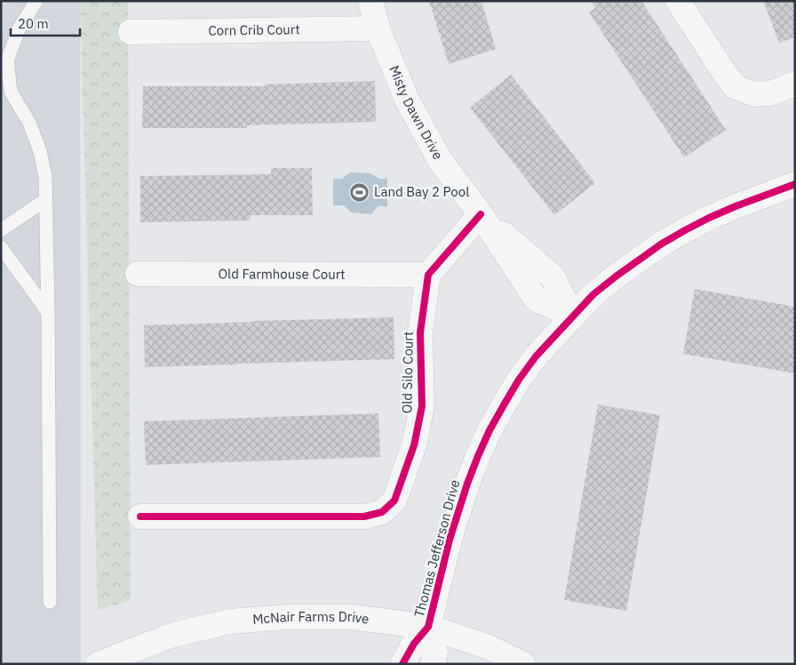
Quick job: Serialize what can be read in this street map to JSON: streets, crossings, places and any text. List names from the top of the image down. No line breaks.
{"streets":{"street":["Corn Crib Court","Misty Dawn Drive","Old Farmhouse Court","Old Silo Court","Thomas Jefferson Drive","McNair Farms Drive"]},"crossings":[["Corn Crib Court","Misty Dawn Drive"],["Misty Dawn Drive","Thomas Jefferson Drive"],["Old Farmhouse Court","Old Silo Court"],["Thomas Jefferson Drive","McNair Farms Drive"]],"places":{"sports":["Land Bay 2 Pool"]},"scale_bar":"20 m"}
